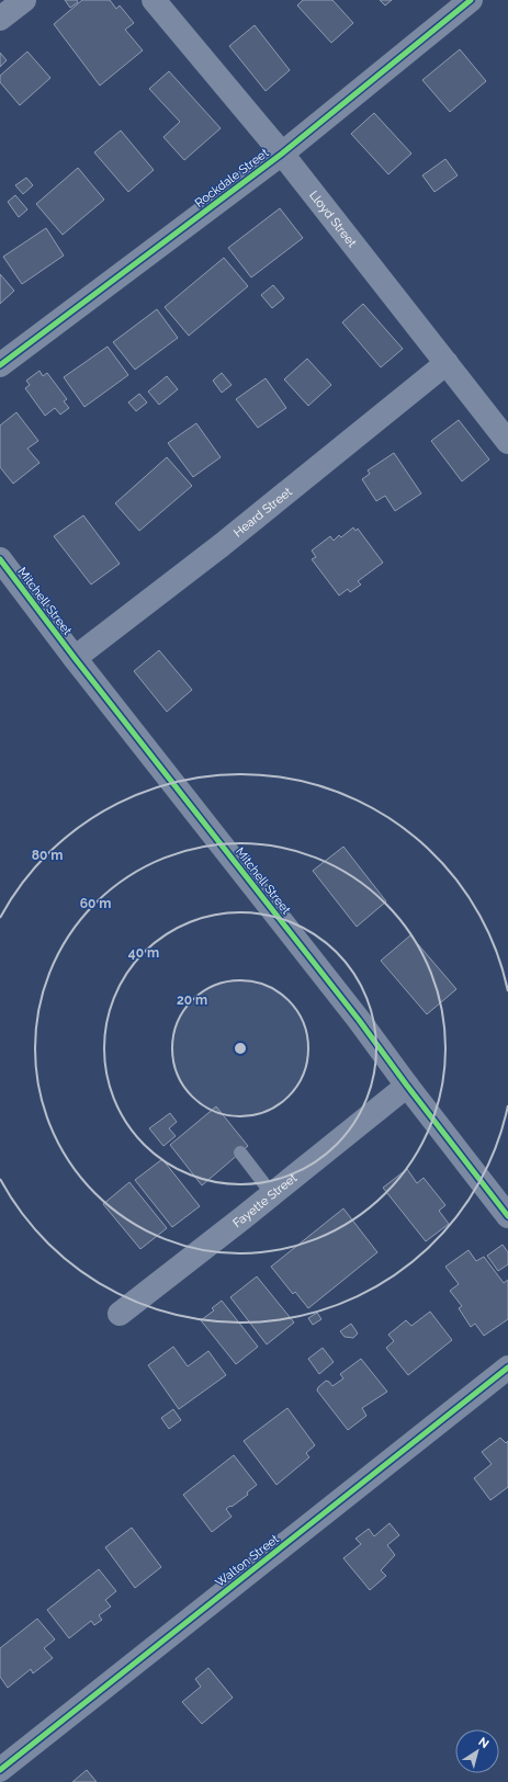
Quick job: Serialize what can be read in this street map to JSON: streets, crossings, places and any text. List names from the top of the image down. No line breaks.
{"streets":{"street":["Rockdale Street","Lloyd Street","Heard Street","Mitchell Street","Fayette Street","Walton Street"]},"crossings":[["Rockdale Street","Lloyd Street"],["Lloyd Street","Heard Street"],["Heard Street","Mitchell Street"],["Mitchell Street","Fayette Street"]],"north":"top right","rings":["80 m","60 m","40 m","20 m"]}
